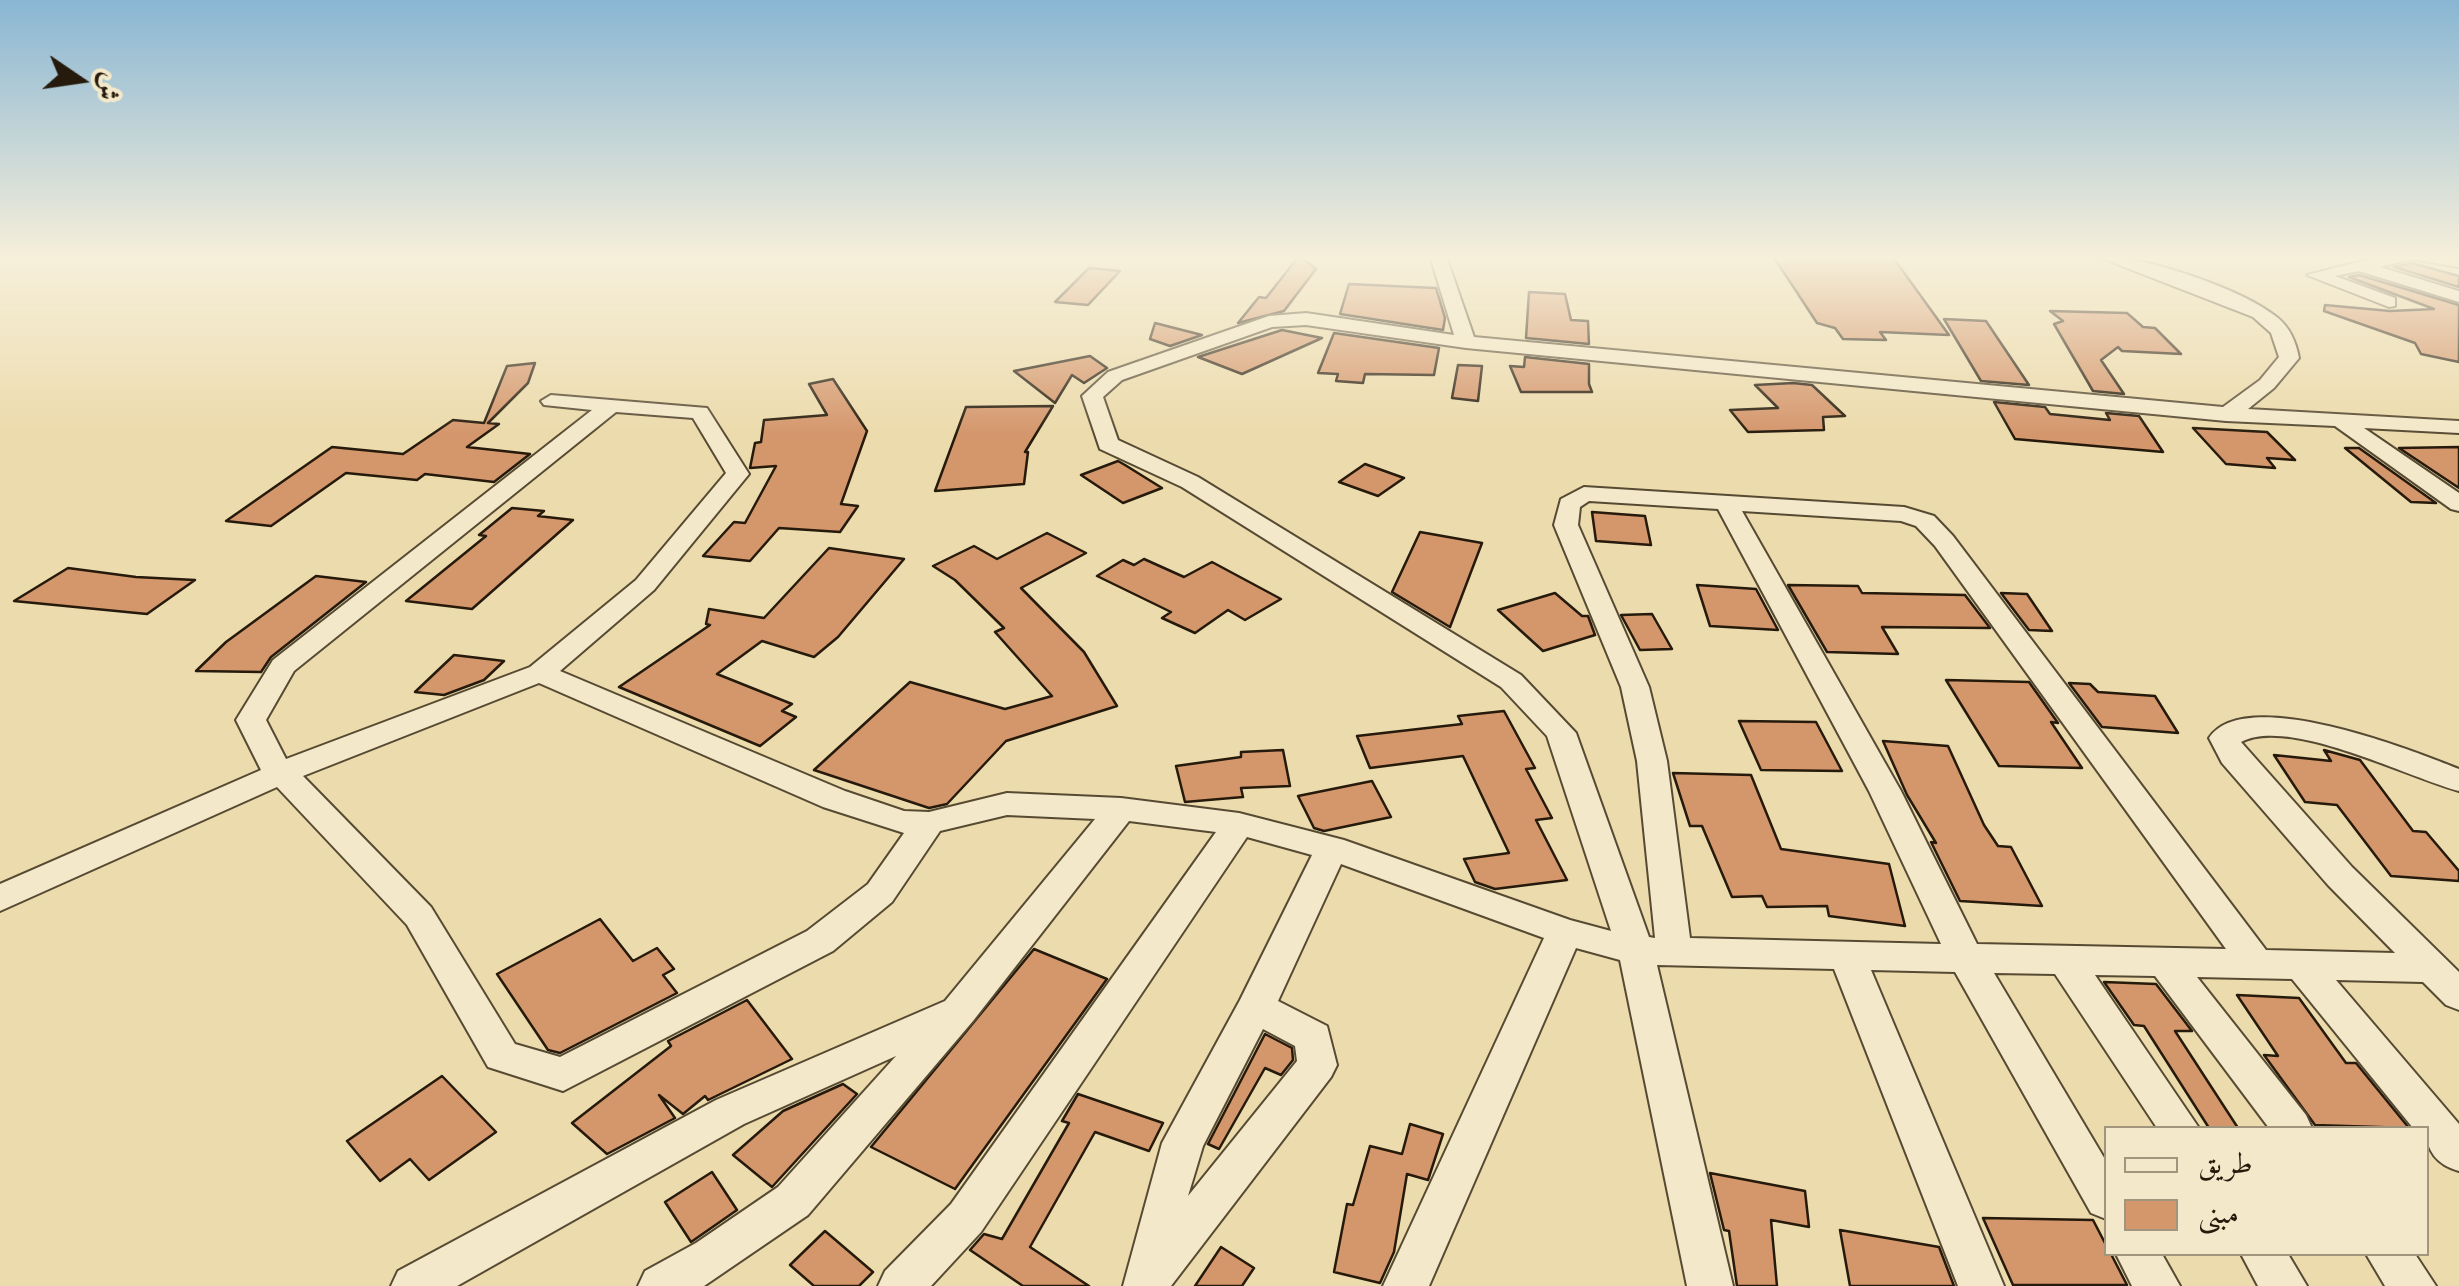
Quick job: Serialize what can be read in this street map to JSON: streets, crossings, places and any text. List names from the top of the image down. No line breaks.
{"legend":["طريق","مبنى"],"north":"right"}
